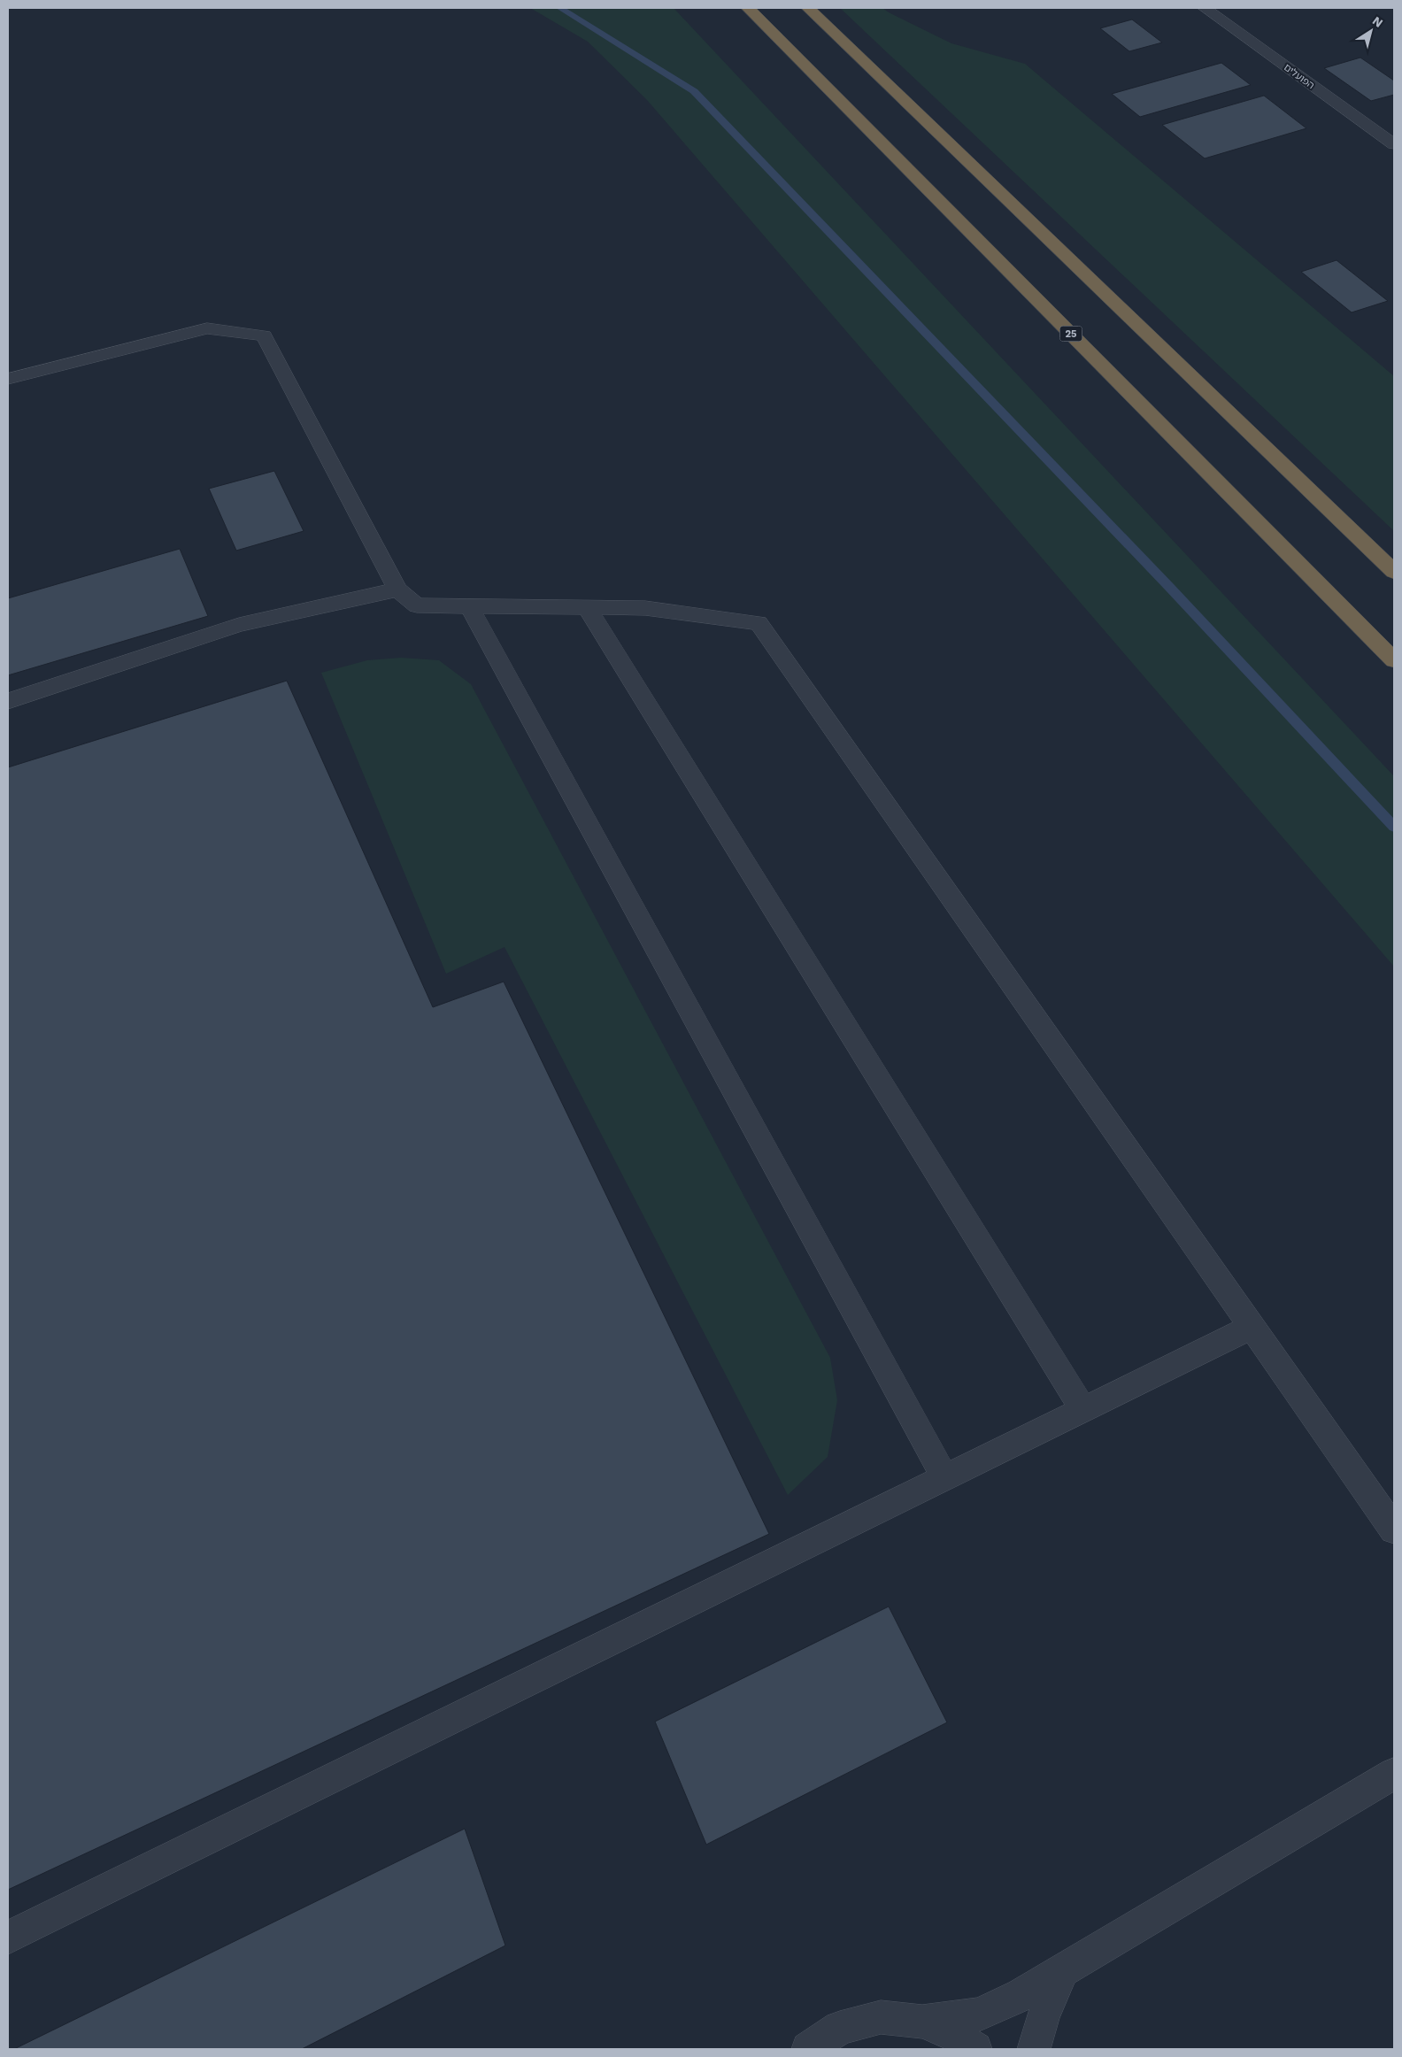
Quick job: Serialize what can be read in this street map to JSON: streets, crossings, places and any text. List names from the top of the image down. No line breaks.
{"streets":{"highway":["25"],"street":["הפועלים"]},"north":"top right"}
